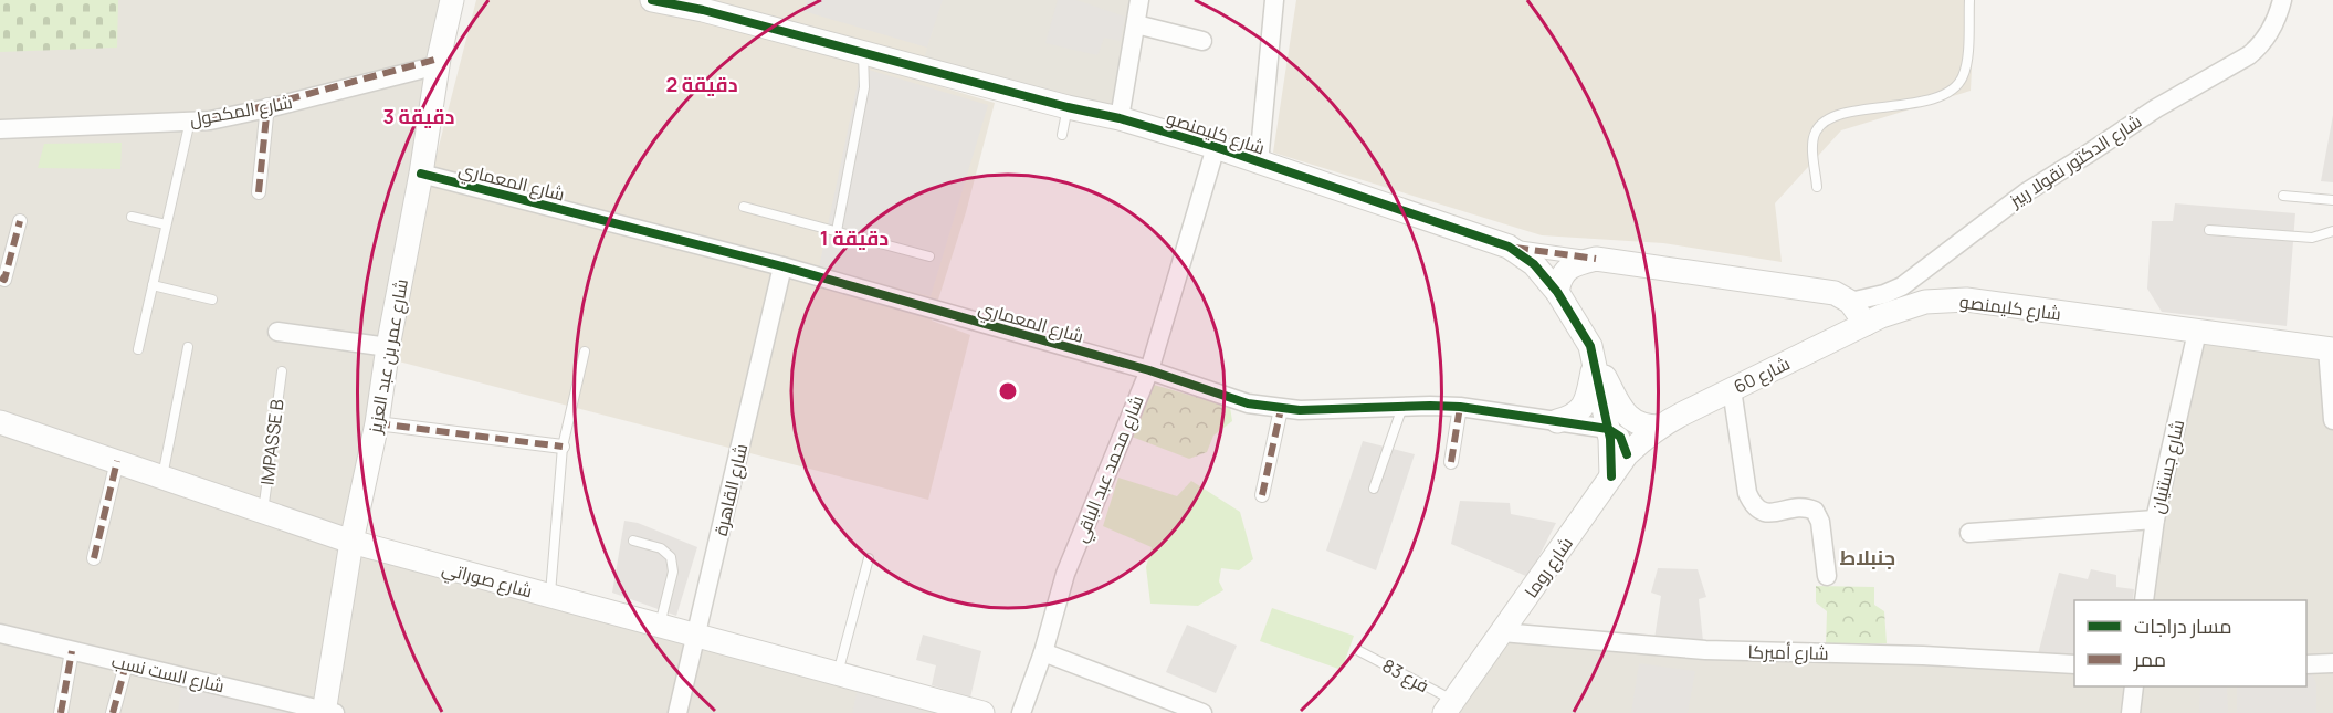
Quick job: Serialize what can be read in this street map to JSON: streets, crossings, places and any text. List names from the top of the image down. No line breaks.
{"streets":{"street":["شارع المكحول","شارع كليمنصو","شارع الدكتور نقولا ربيز","شارع المعماري","شارع عمر بن عبد العزيز","شارع 60","شارع جستنيان","شارع محمد عبد الباقي","شارع القاهرة","شارع روما","شارع صوراتي","شارع أميركا","شارع الست نسب"],"lane":["IMPASSE B","فرع 83"]},"crossings":[["شارع المكحول","شارع عمر بن عبد العزيز"],["شارع كليمنصو","شارع الدكتور نقولا ربيز"],["شارع كليمنصو","شارع المعماري"],["شارع كليمنصو","شارع 60"],["شارع كليمنصو","شارع جستنيان"],["شارع كليمنصو","شارع محمد عبد الباقي"],["شارع كليمنصو","شارع روما"],["شارع المعماري","شارع عمر بن عبد العزيز"],["شارع المعماري","شارع محمد عبد الباقي"],["شارع المعماري","شارع القاهرة"],["شارع عمر بن عبد العزيز","شارع صوراتي"],["شارع عمر بن عبد العزيز","شارع الست نسب"],["شارع 60","شارع روما"],["IMPASSE B","شارع صوراتي"],["شارع القاهرة","شارع صوراتي"],["شارع روما","شارع أميركا"],["شارع روما","فرع 83"]],"districts":["جنبلاط"],"legend":["مسار دراجات","ممر"],"rings":["2 دقيقة","3 دقيقة","1 دقيقة"]}
